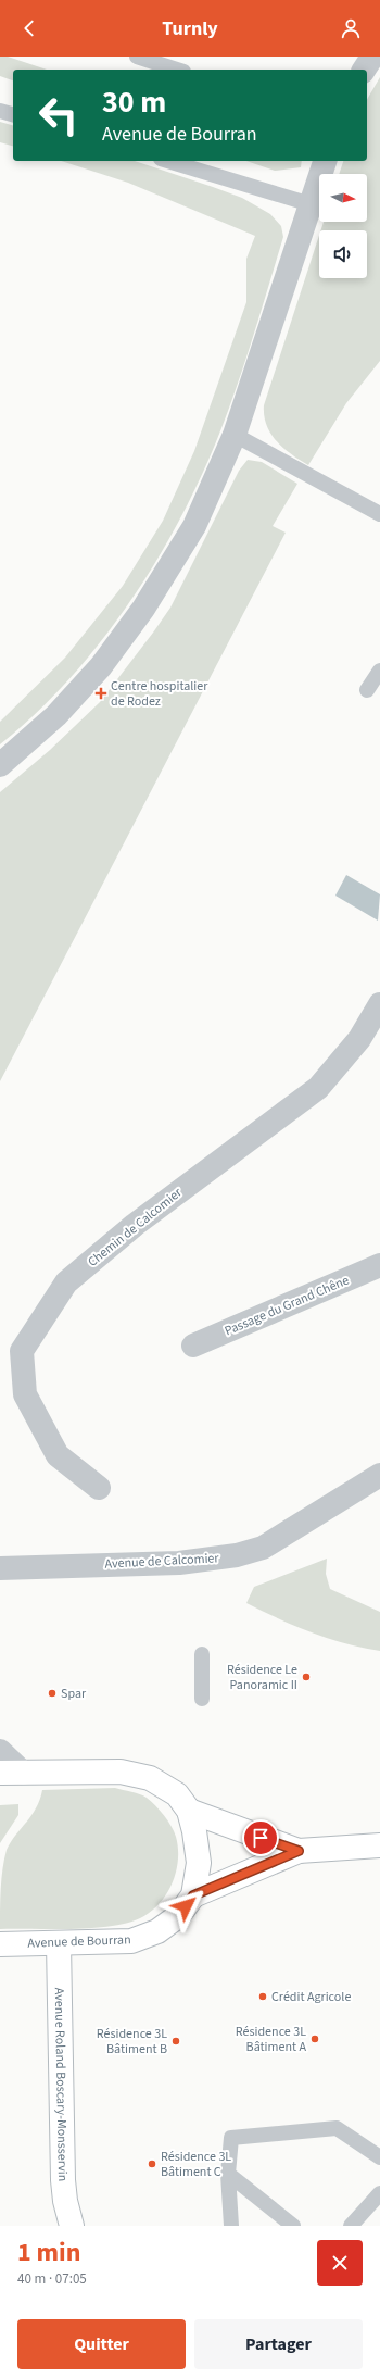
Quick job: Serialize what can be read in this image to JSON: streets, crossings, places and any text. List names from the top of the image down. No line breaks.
{"streets":{"main road":["Avenue de Bourran","Avenue Roland Boscary-Monsservin"],"street":["Chemin de Calcomier","Passage du Grand Chêne","Avenue de Calcomier"]},"crossings":[["Avenue de Bourran","Avenue Roland Boscary-Monsservin"]],"places":{"health":["Centre hospitalier de Rodez"],"other":["Résidence Le Panoramic II","Spar","Crédit Agricole","Résidence 3L Bâtiment A","Résidence 3L Bâtiment B","Résidence 3L Bâtiment C"]},"north":"right","page":{"header":"Turnly","turn":["30 m","Avenue de Bourran"],"heading":["1 min","40 m · 07:05"],"buttons":["Quitter","Partager"]}}
